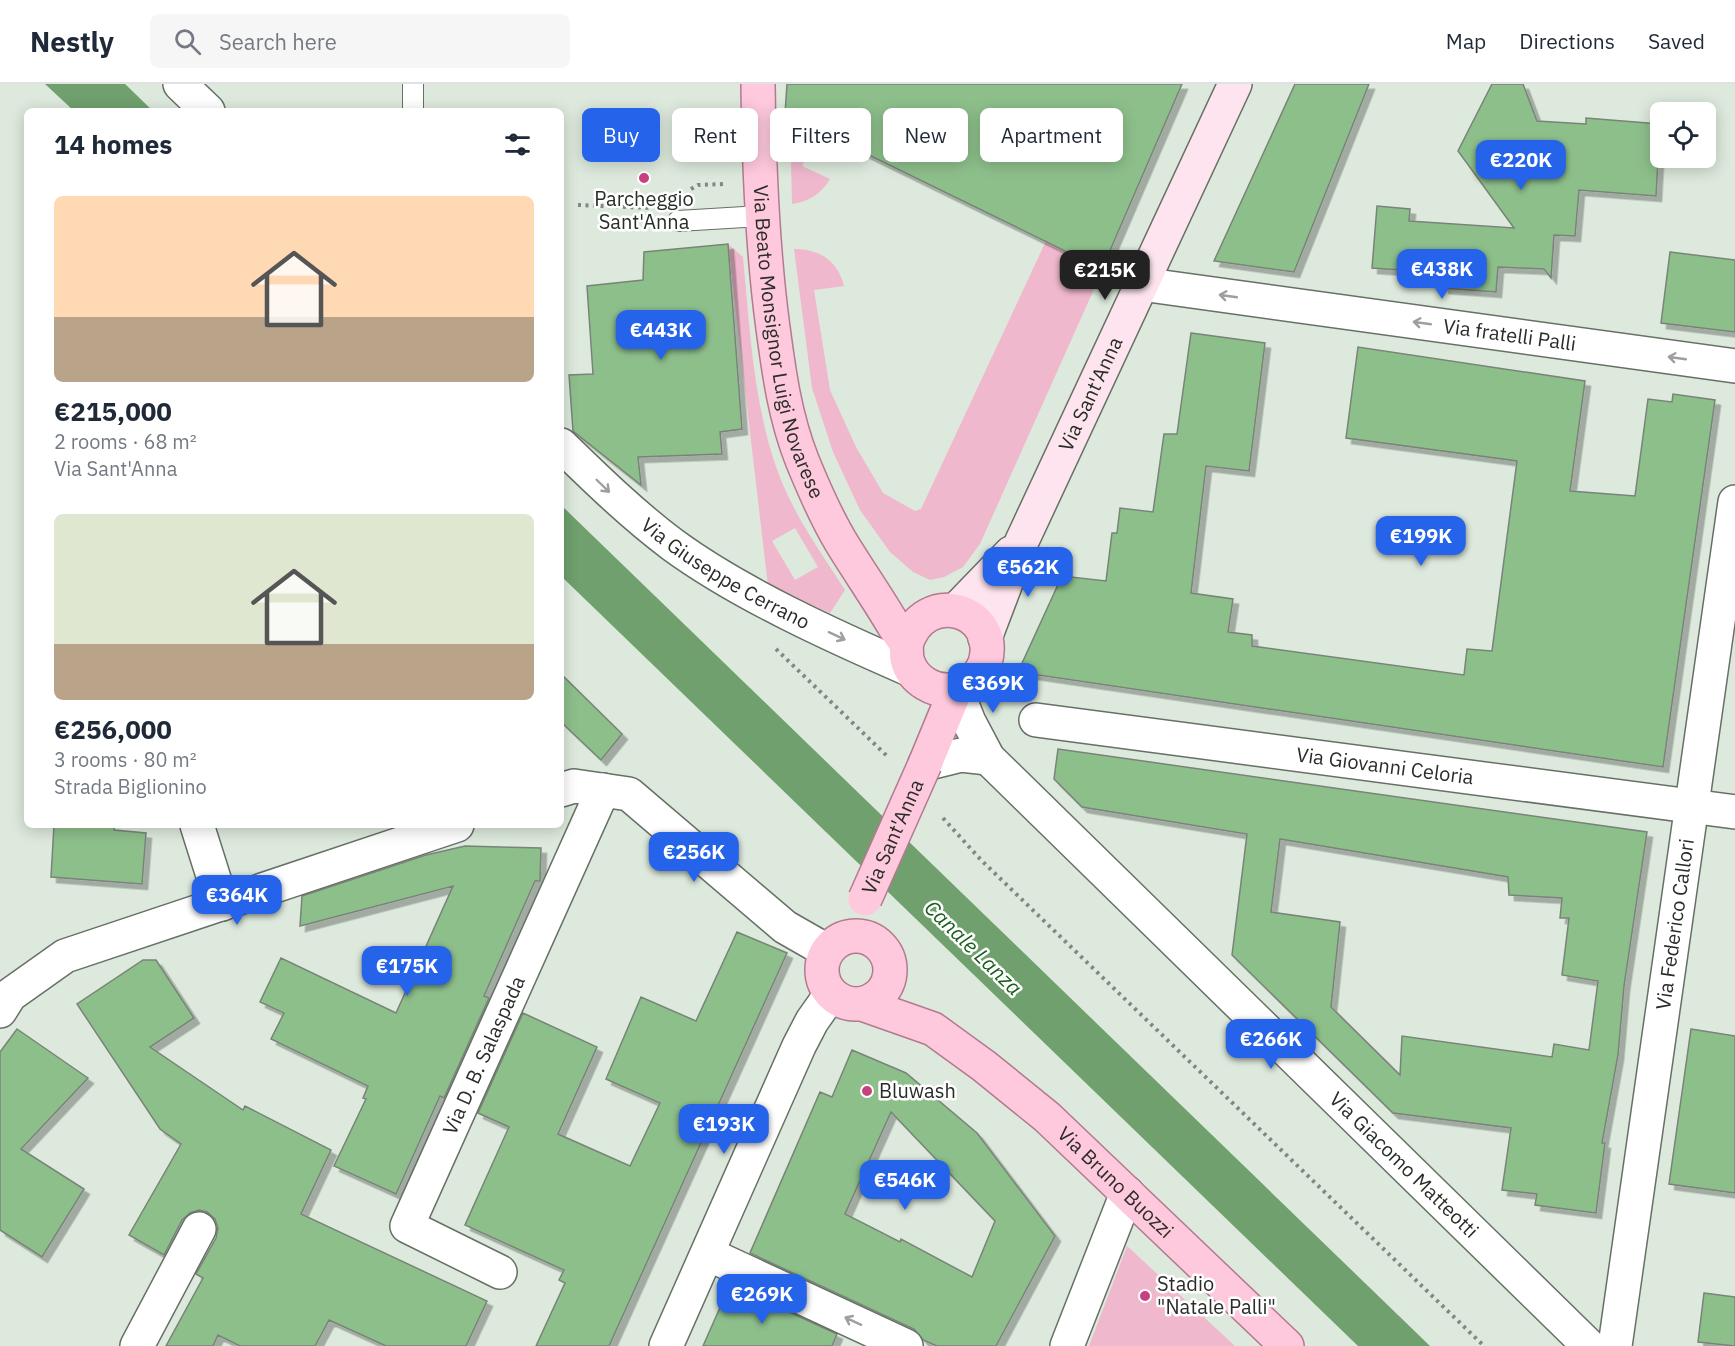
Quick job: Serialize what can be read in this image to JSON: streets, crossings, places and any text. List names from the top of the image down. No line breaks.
{"streets":{"main road":["Via Beato Monsignor Luigi Novarese","Via Sant'Anna","Via Bruno Buozzi"],"street":["Via fratelli Palli","Via Giuseppe Cerrano","Via Giovanni Celoria","Via Federico Callori","Via D. B. Salaspada","Via Giacomo Matteotti"]},"crossings":[["Via fratelli Palli","Via Sant'Anna"],["Via Beato Monsignor Luigi Novarese","Via Sant'Anna"],["Via Beato Monsignor Luigi Novarese","Via Giuseppe Cerrano"],["Via Beato Monsignor Luigi Novarese","Via Giacomo Matteotti"],["Via Sant'Anna","Via Giuseppe Cerrano"],["Via Sant'Anna","Via Giacomo Matteotti"],["Via Sant'Anna","Via Bruno Buozzi"],["Via Giuseppe Cerrano","Via Giacomo Matteotti"],["Via Giovanni Celoria","Via Federico Callori"]],"one_way":["Via fratelli Palli"],"water":["Canale Lanza"],"places":["Parcheggio Sant'Anna","Bluwash","Stadio \"Natale Palli\""],"page":{"header":"Nestly","search":"Search here","nav":["Map","Directions","Saved"],"chip":["Buy","Rent","Filters","New","Apartment"],"heading":"14 homes","price":["€220K","€438K","€215K","€443K","€199K","€562K","€369K","€256K","€364K","€175K","€266K","€193K","€546K","€269K"],"list":[{"name":"€215,000","note":"2 rooms · 68 m² · Via Sant'Anna"},{"name":"€256,000","note":"3 rooms · 80 m² · Strada Biglionino"}]}}
